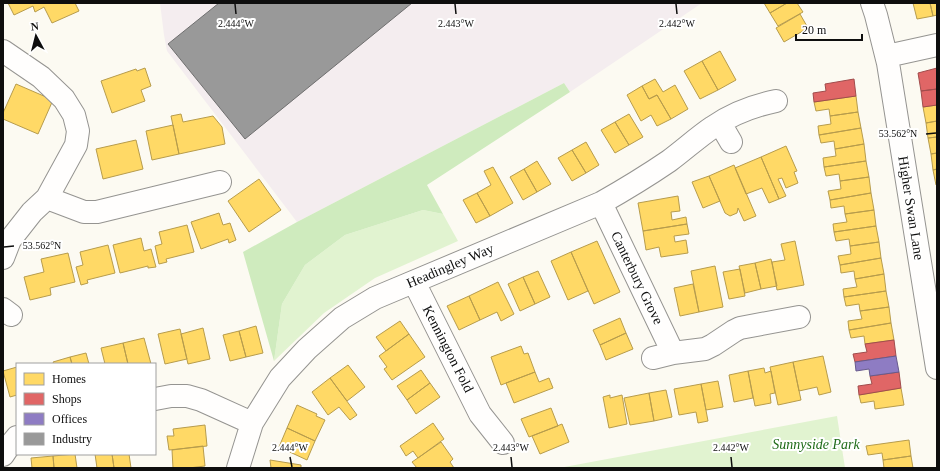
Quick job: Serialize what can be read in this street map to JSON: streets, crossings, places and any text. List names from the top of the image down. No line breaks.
{"streets":{"street":["Higher Swan Lane","Headingley Way","Canterbury Grove","Kennington Fold"]},"crossings":[["Headingley Way","Canterbury Grove"],["Headingley Way","Kennington Fold"]],"parks":["Sunnyside Park"],"legend":["Homes","Shops","Offices","Industry"],"scale_bar":"20 m","north":"top","coordinates":["2.444°W","2.443°W","2.442°W","53.562°N"]}
